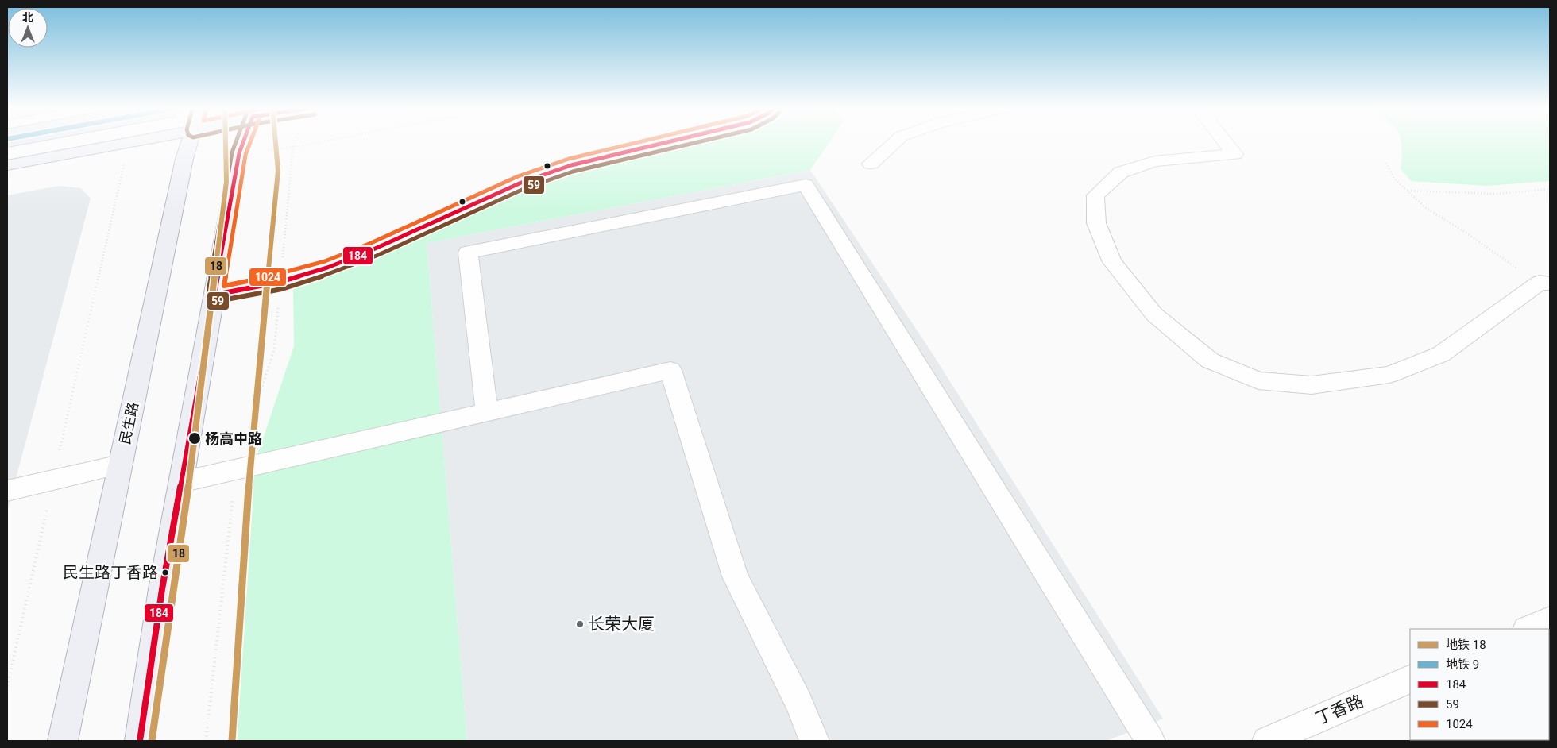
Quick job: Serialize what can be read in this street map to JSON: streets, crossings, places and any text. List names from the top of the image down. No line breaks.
{"streets":{"main road":["民生路"],"street":["丁香路"]},"places":["杨高中路","民生路丁香路","长荣大厦"],"lines":["metro line 18","transit line 184","transit line 59","transit line 1024"],"legend":["地铁 18","地铁 9","184","59","1024"],"north":"top"}
